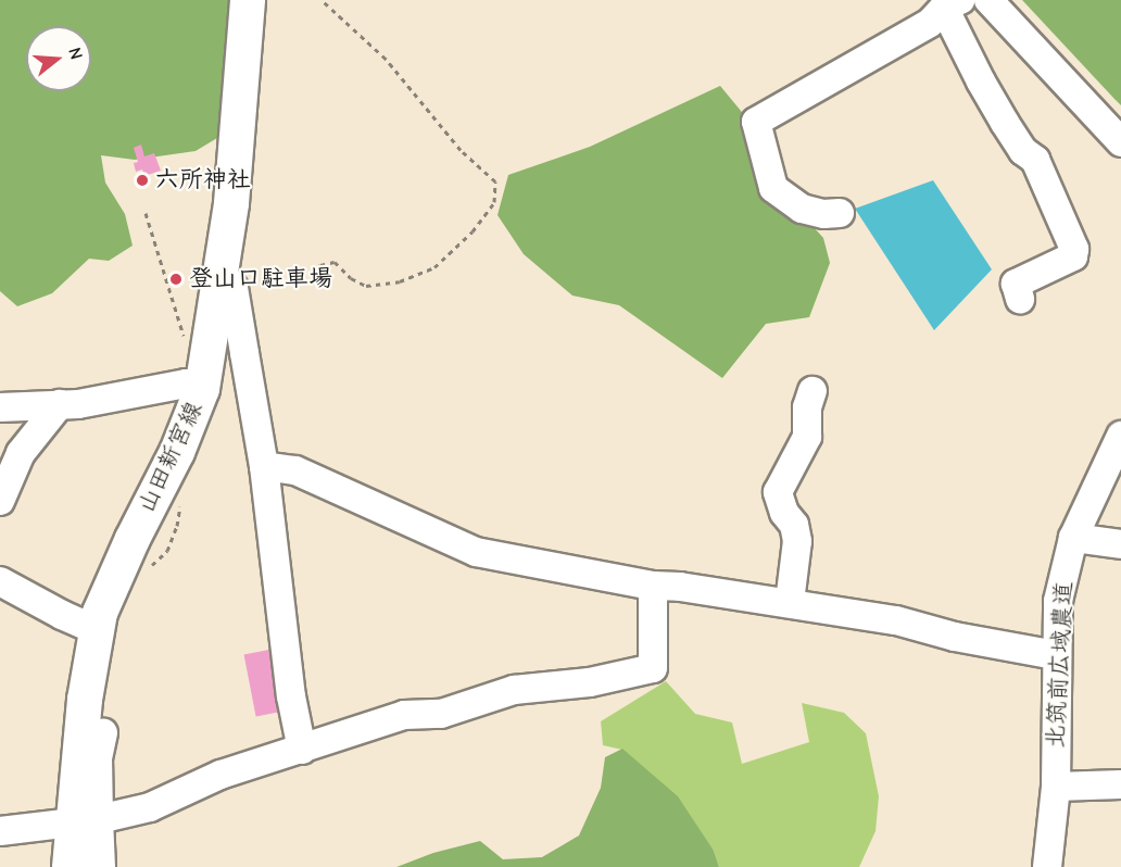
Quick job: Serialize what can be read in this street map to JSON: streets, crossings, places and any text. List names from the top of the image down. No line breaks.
{"streets":{"main road":["山田新宮線"],"street":["北筑前広域農道"]},"places":["六所神社","登山口駐車場"],"north":"right"}
